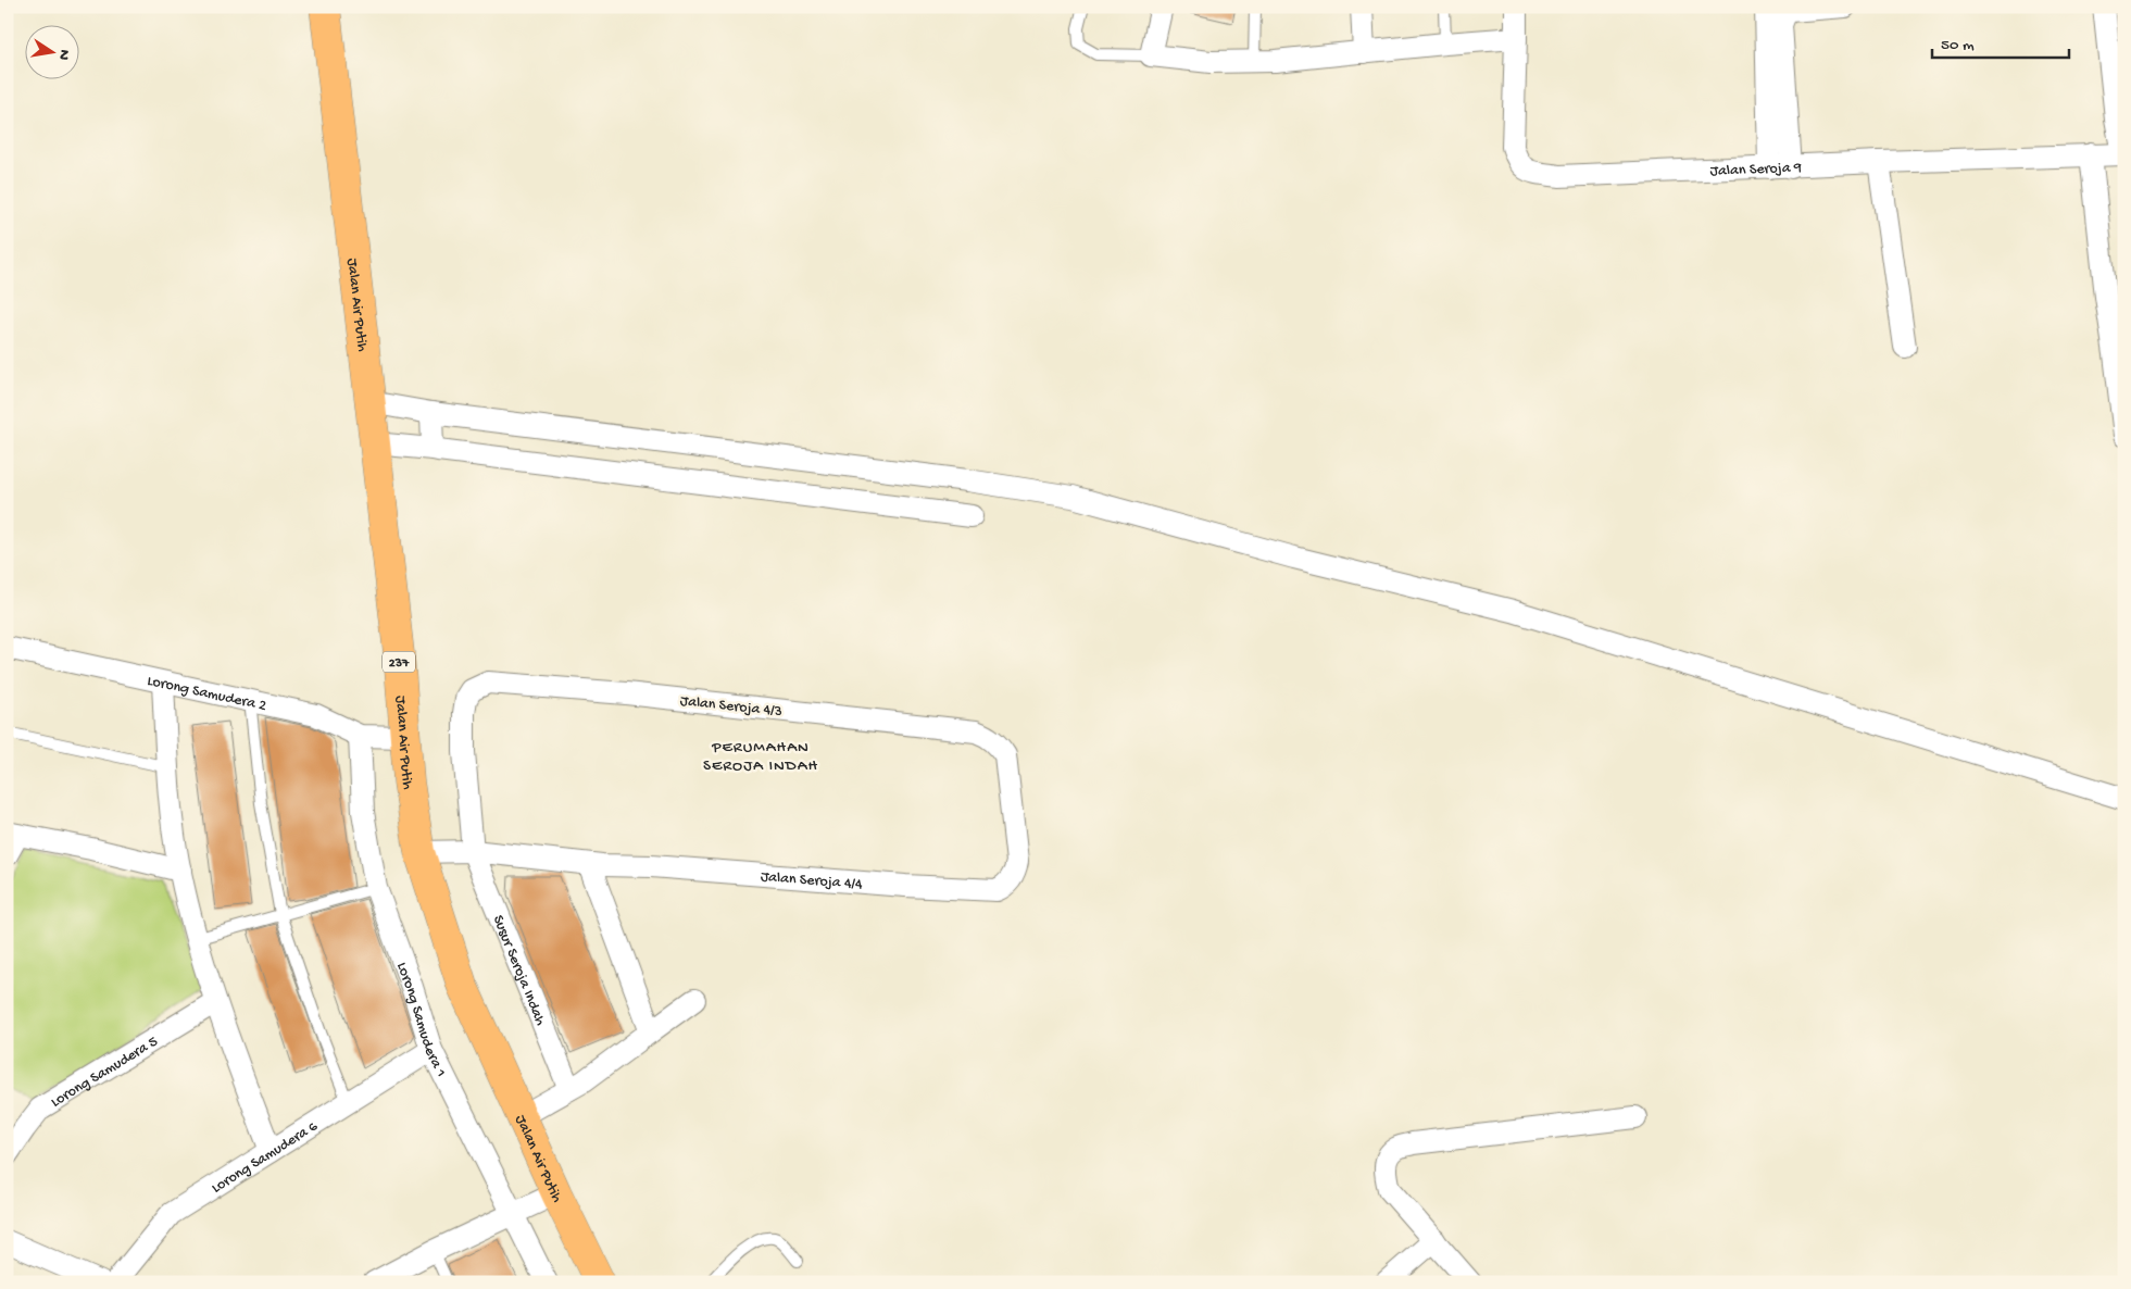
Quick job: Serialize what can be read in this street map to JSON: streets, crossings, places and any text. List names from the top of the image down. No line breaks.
{"streets":{"main road":["Jalan Air Putih","237"],"street":["Jalan Seroja 9","Lorong Samudera 2","Jalan Seroja 4/3","Jalan Seroja 4/4","Susur Seroja Indah","Lorong Samudera 1","Lorong Samudera 5","Lorong Samudera 6"]},"crossings":[["Jalan Air Putih","Lorong Samudera 2"],["Jalan Air Putih","Jalan Seroja 4/4"],["Lorong Samudera 2","Lorong Samudera 1"],["Jalan Seroja 4/3","Jalan Seroja 4/4"],["Jalan Seroja 4/3","Susur Seroja Indah"],["Jalan Seroja 4/4","Susur Seroja Indah"],["Lorong Samudera 1","Lorong Samudera 6"]],"districts":["PERUMAHAN SEROJA INDAH"],"scale_bar":"50 m","north":"right"}
